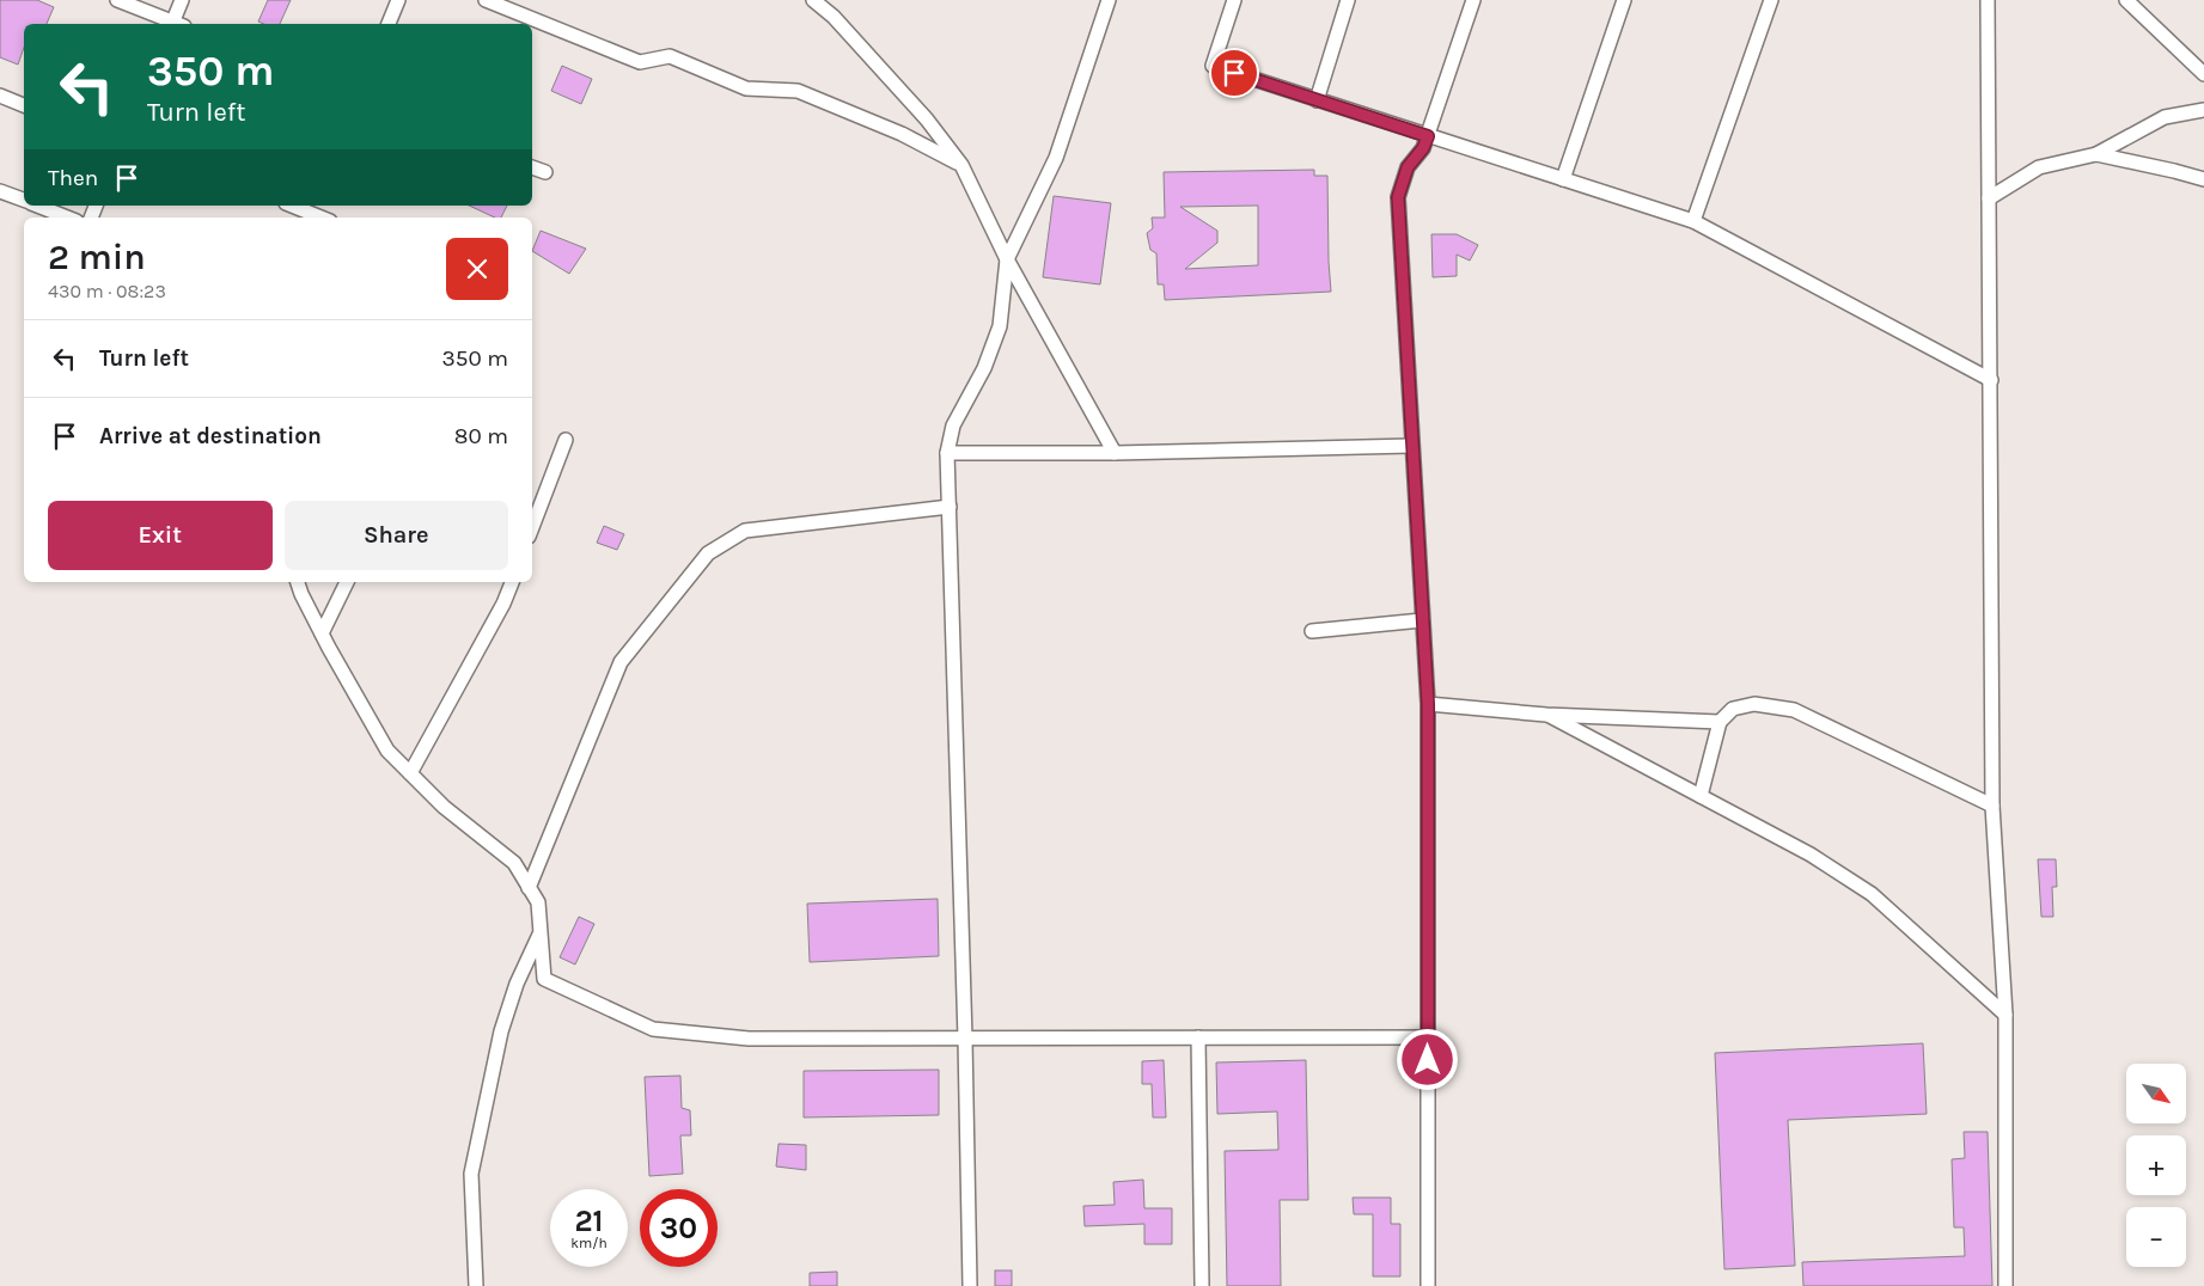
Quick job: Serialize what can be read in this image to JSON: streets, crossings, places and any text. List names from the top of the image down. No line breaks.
{"north":"bottom right","page":{"turn":["350 m","Turn left"],"then":"Then","heading":["2 min","430 m · 08:23"],"list":[{"name":"Turn left","value":"350 m"},{"name":"Arrive at destination","value":"80 m"}],"buttons":["Exit","Share"],"map_buttons":["+","−"],"speed":"21 km/h","limit":"30"}}
